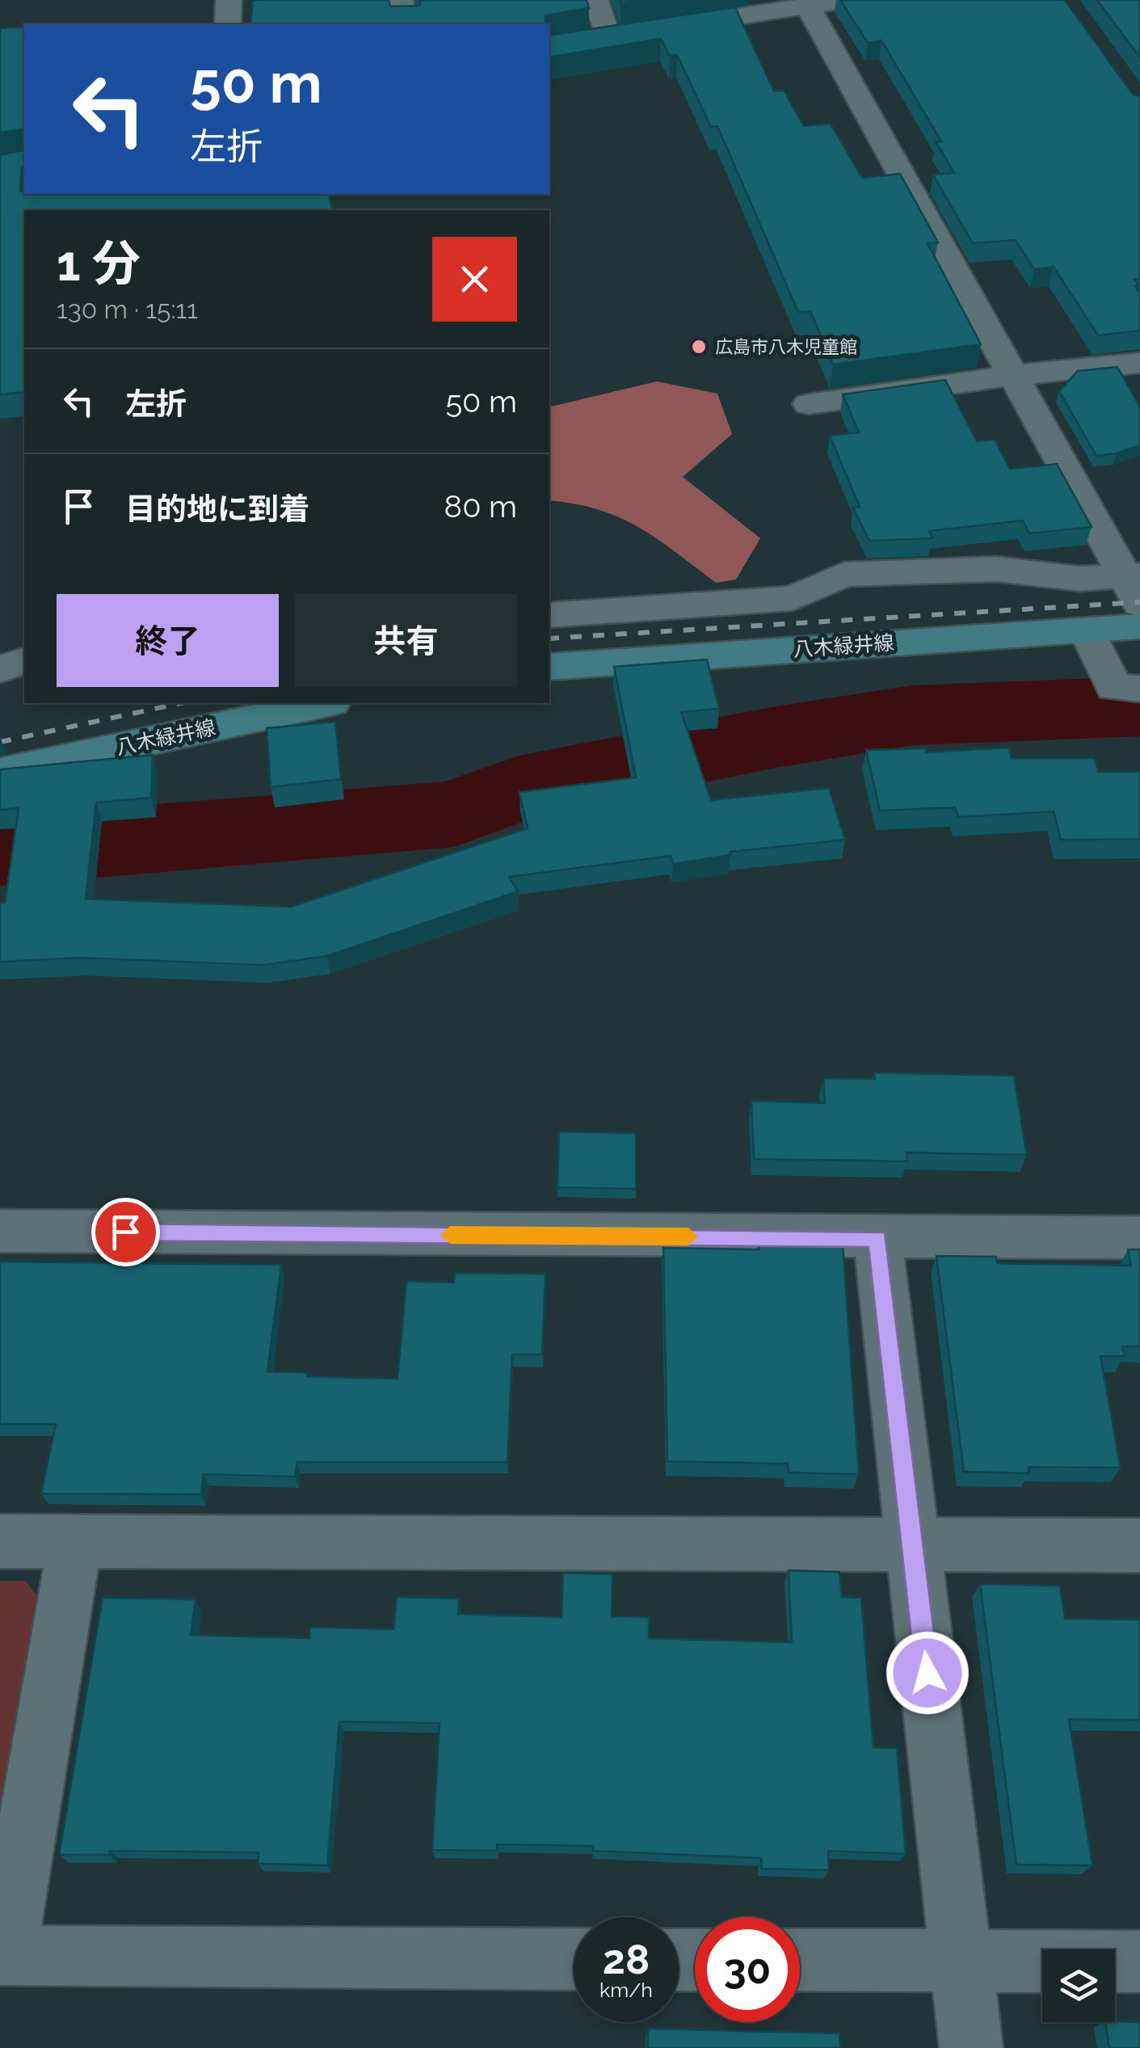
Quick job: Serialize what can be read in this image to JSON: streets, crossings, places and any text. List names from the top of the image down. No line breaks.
{"streets":{"main road":["八木緑井線"]},"places":["広島市八木児童館"],"page":{"turn":["50 m","左折"],"heading":["1 分","130 m · 15:11"],"list":[{"name":"左折","value":"50 m"},{"name":"目的地に到着","value":"80 m"}],"buttons":["終了","共有"],"speed":"28 km/h","limit":"30"}}
